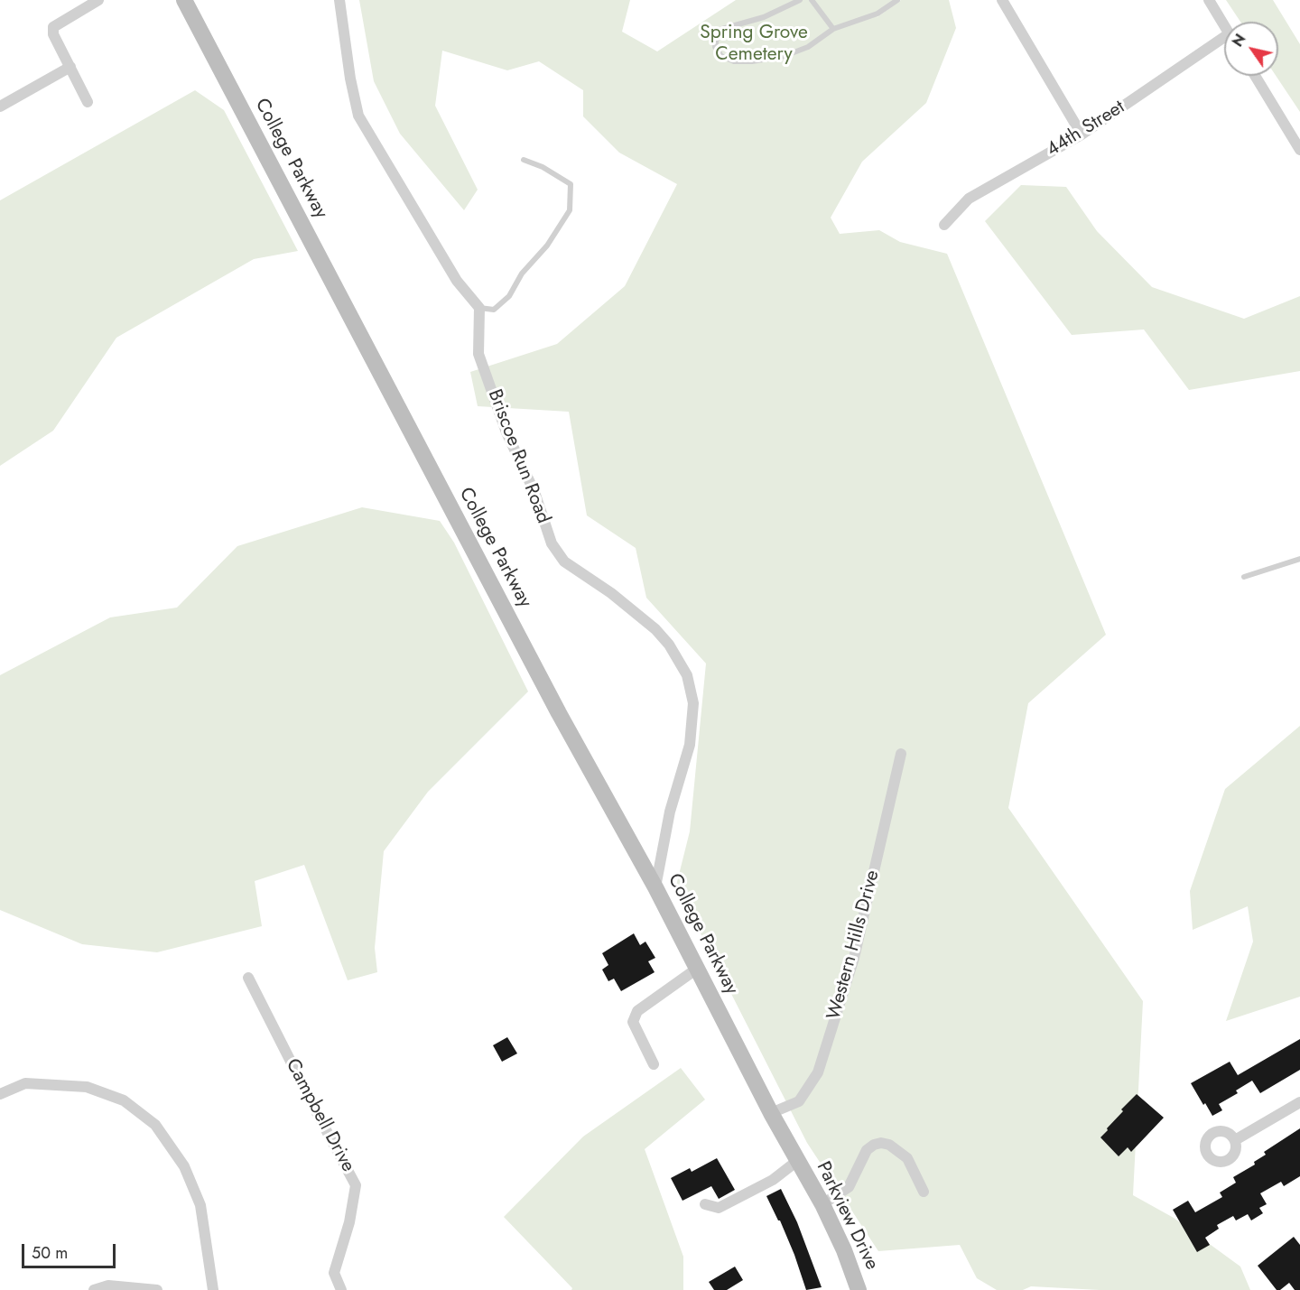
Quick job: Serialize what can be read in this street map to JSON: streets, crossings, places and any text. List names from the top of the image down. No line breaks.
{"streets":{"street":["44th Street","College Parkway","Briscoe Run Road","Western Hills Drive","Campbell Drive","Parkview Drive"]},"crossings":[["College Parkway","Briscoe Run Road"],["College Parkway","Western Hills Drive"],["College Parkway","Parkview Drive"],["Western Hills Drive","Parkview Drive"]],"parks":["Spring Grove Cemetery"],"scale_bar":"50 m","north":"top left"}
